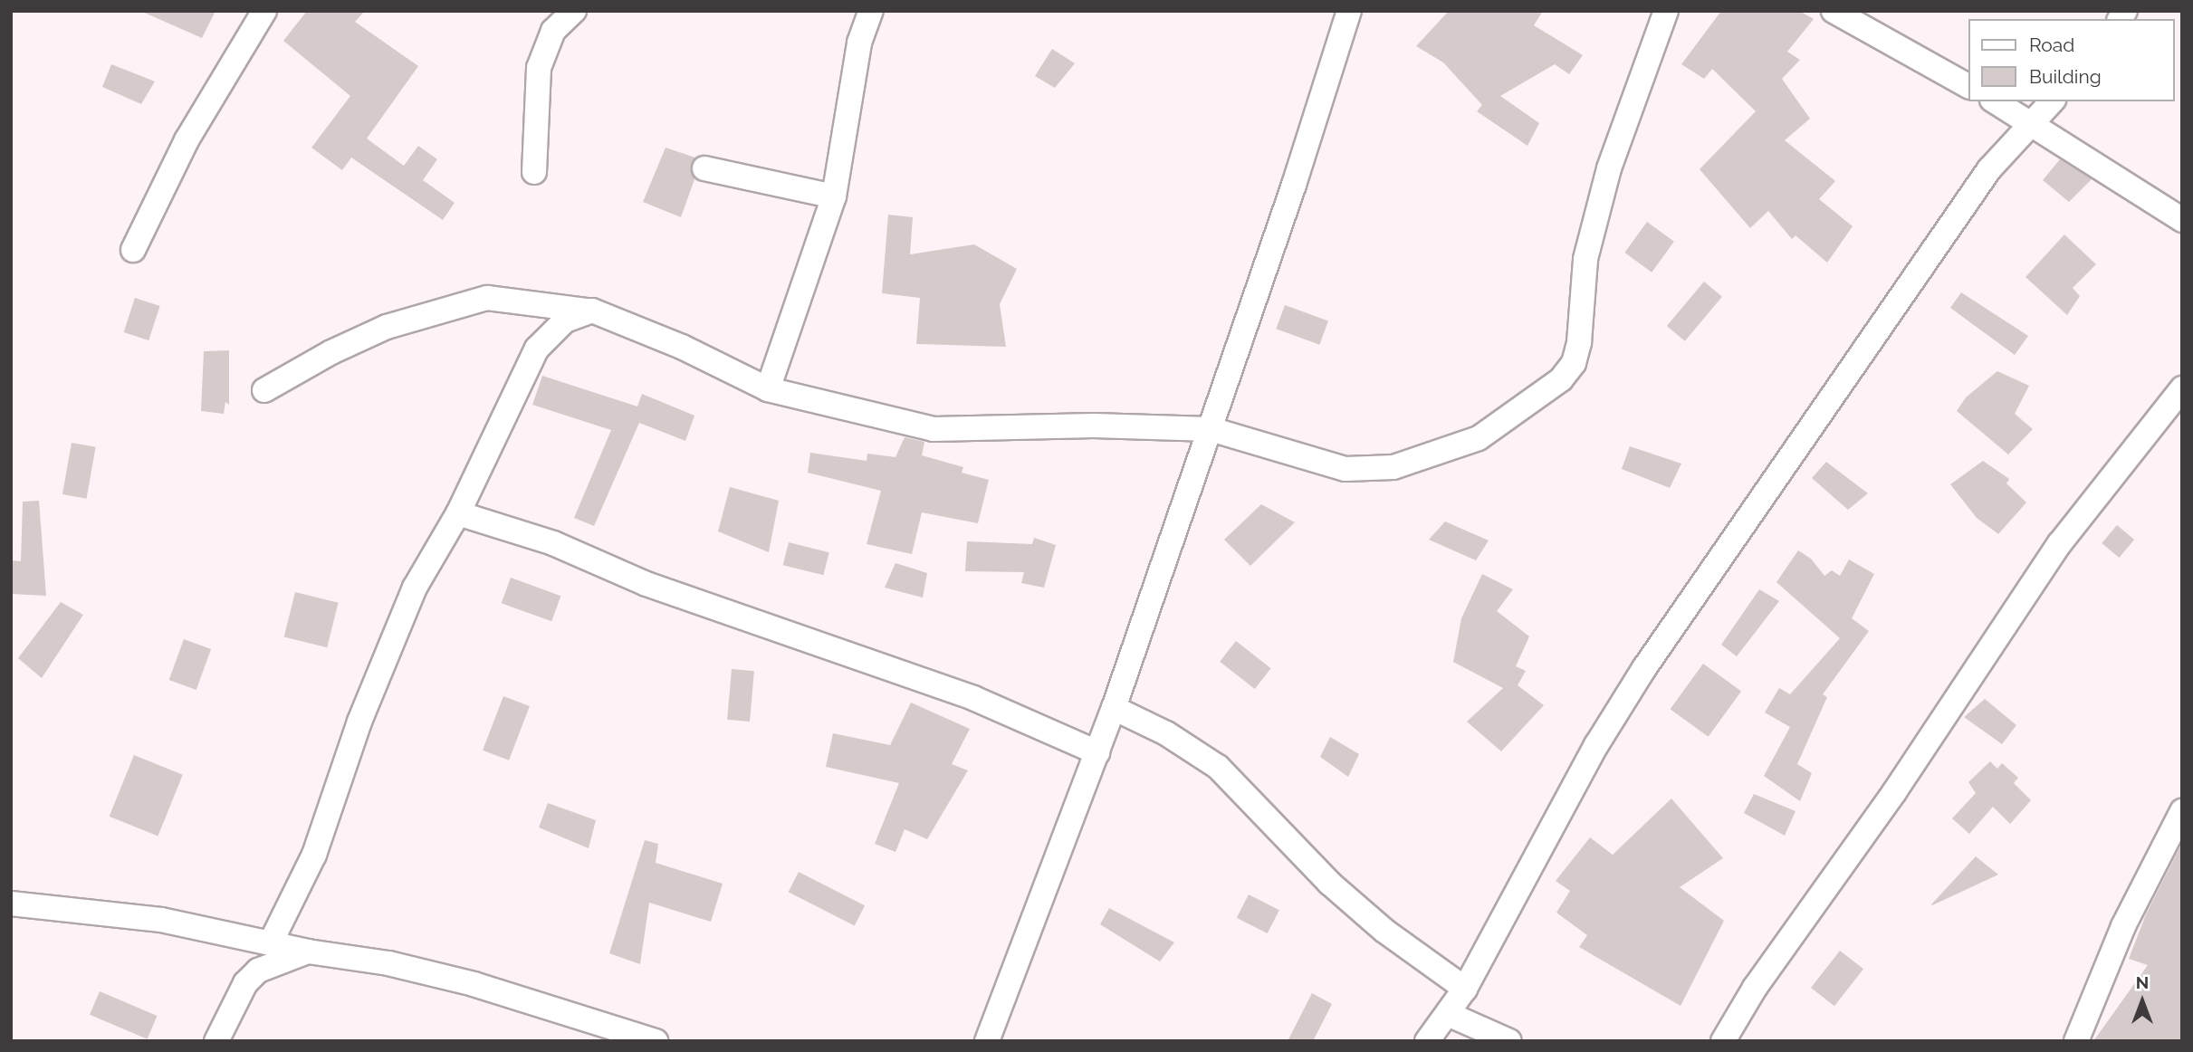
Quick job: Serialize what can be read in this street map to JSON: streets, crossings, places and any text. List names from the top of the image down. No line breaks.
{"legend":["Road","Building"],"north":"top"}
